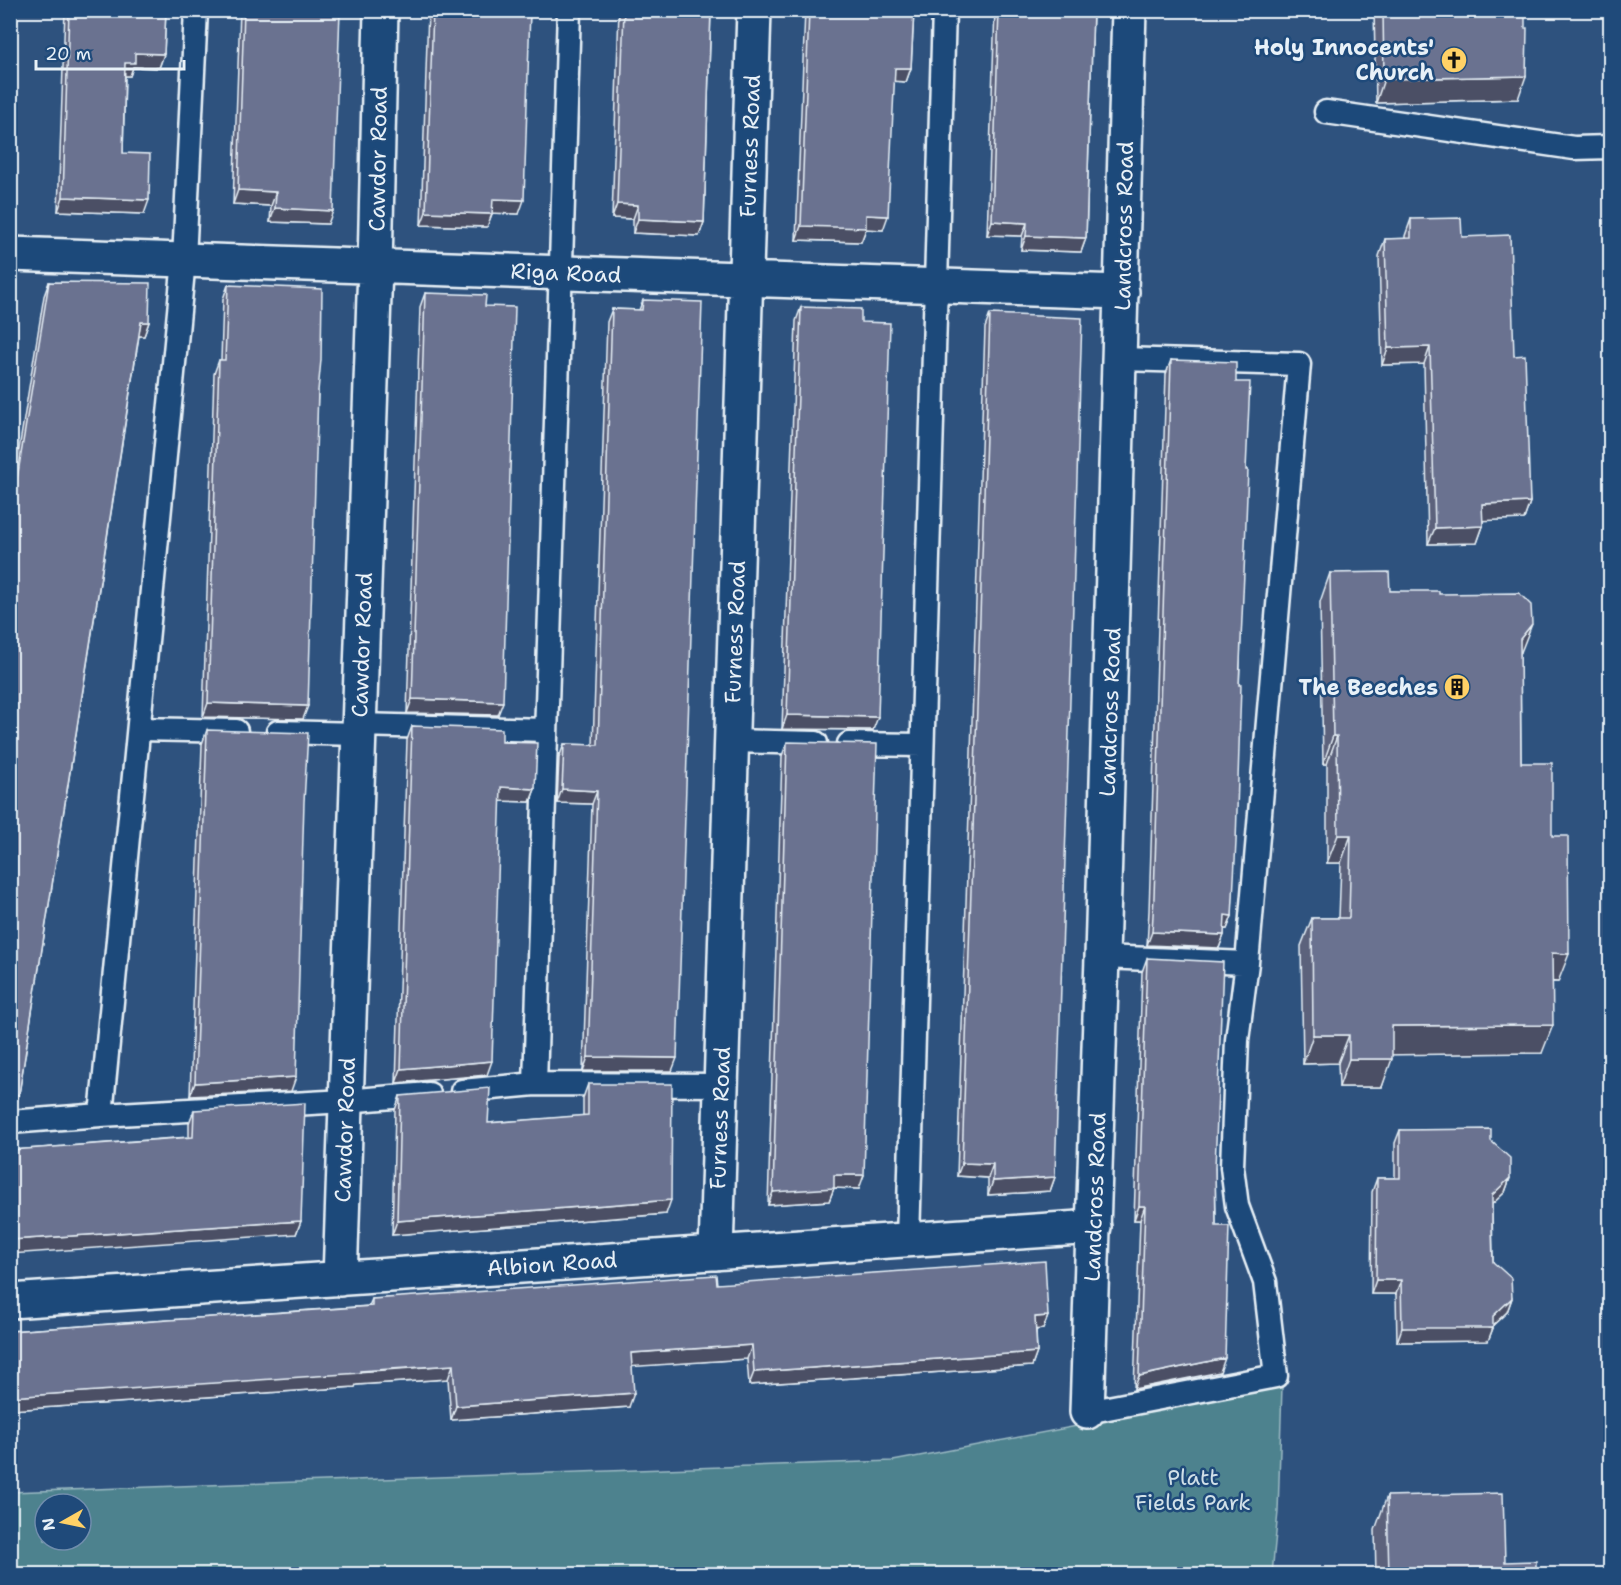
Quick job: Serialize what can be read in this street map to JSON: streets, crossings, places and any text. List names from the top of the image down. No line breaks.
{"streets":{"street":["Furness Road","Cawdor Road","Landcross Road","Riga Road","Albion Road"]},"crossings":[["Furness Road","Riga Road"],["Furness Road","Albion Road"],["Cawdor Road","Riga Road"],["Cawdor Road","Albion Road"],["Landcross Road","Riga Road"],["Landcross Road","Albion Road"]],"parks":["Platt Fields Park"],"places":{"church":["Holy Innocents' Church"],"building":["The Beeches"]},"scale_bar":"20 m","north":"left"}
